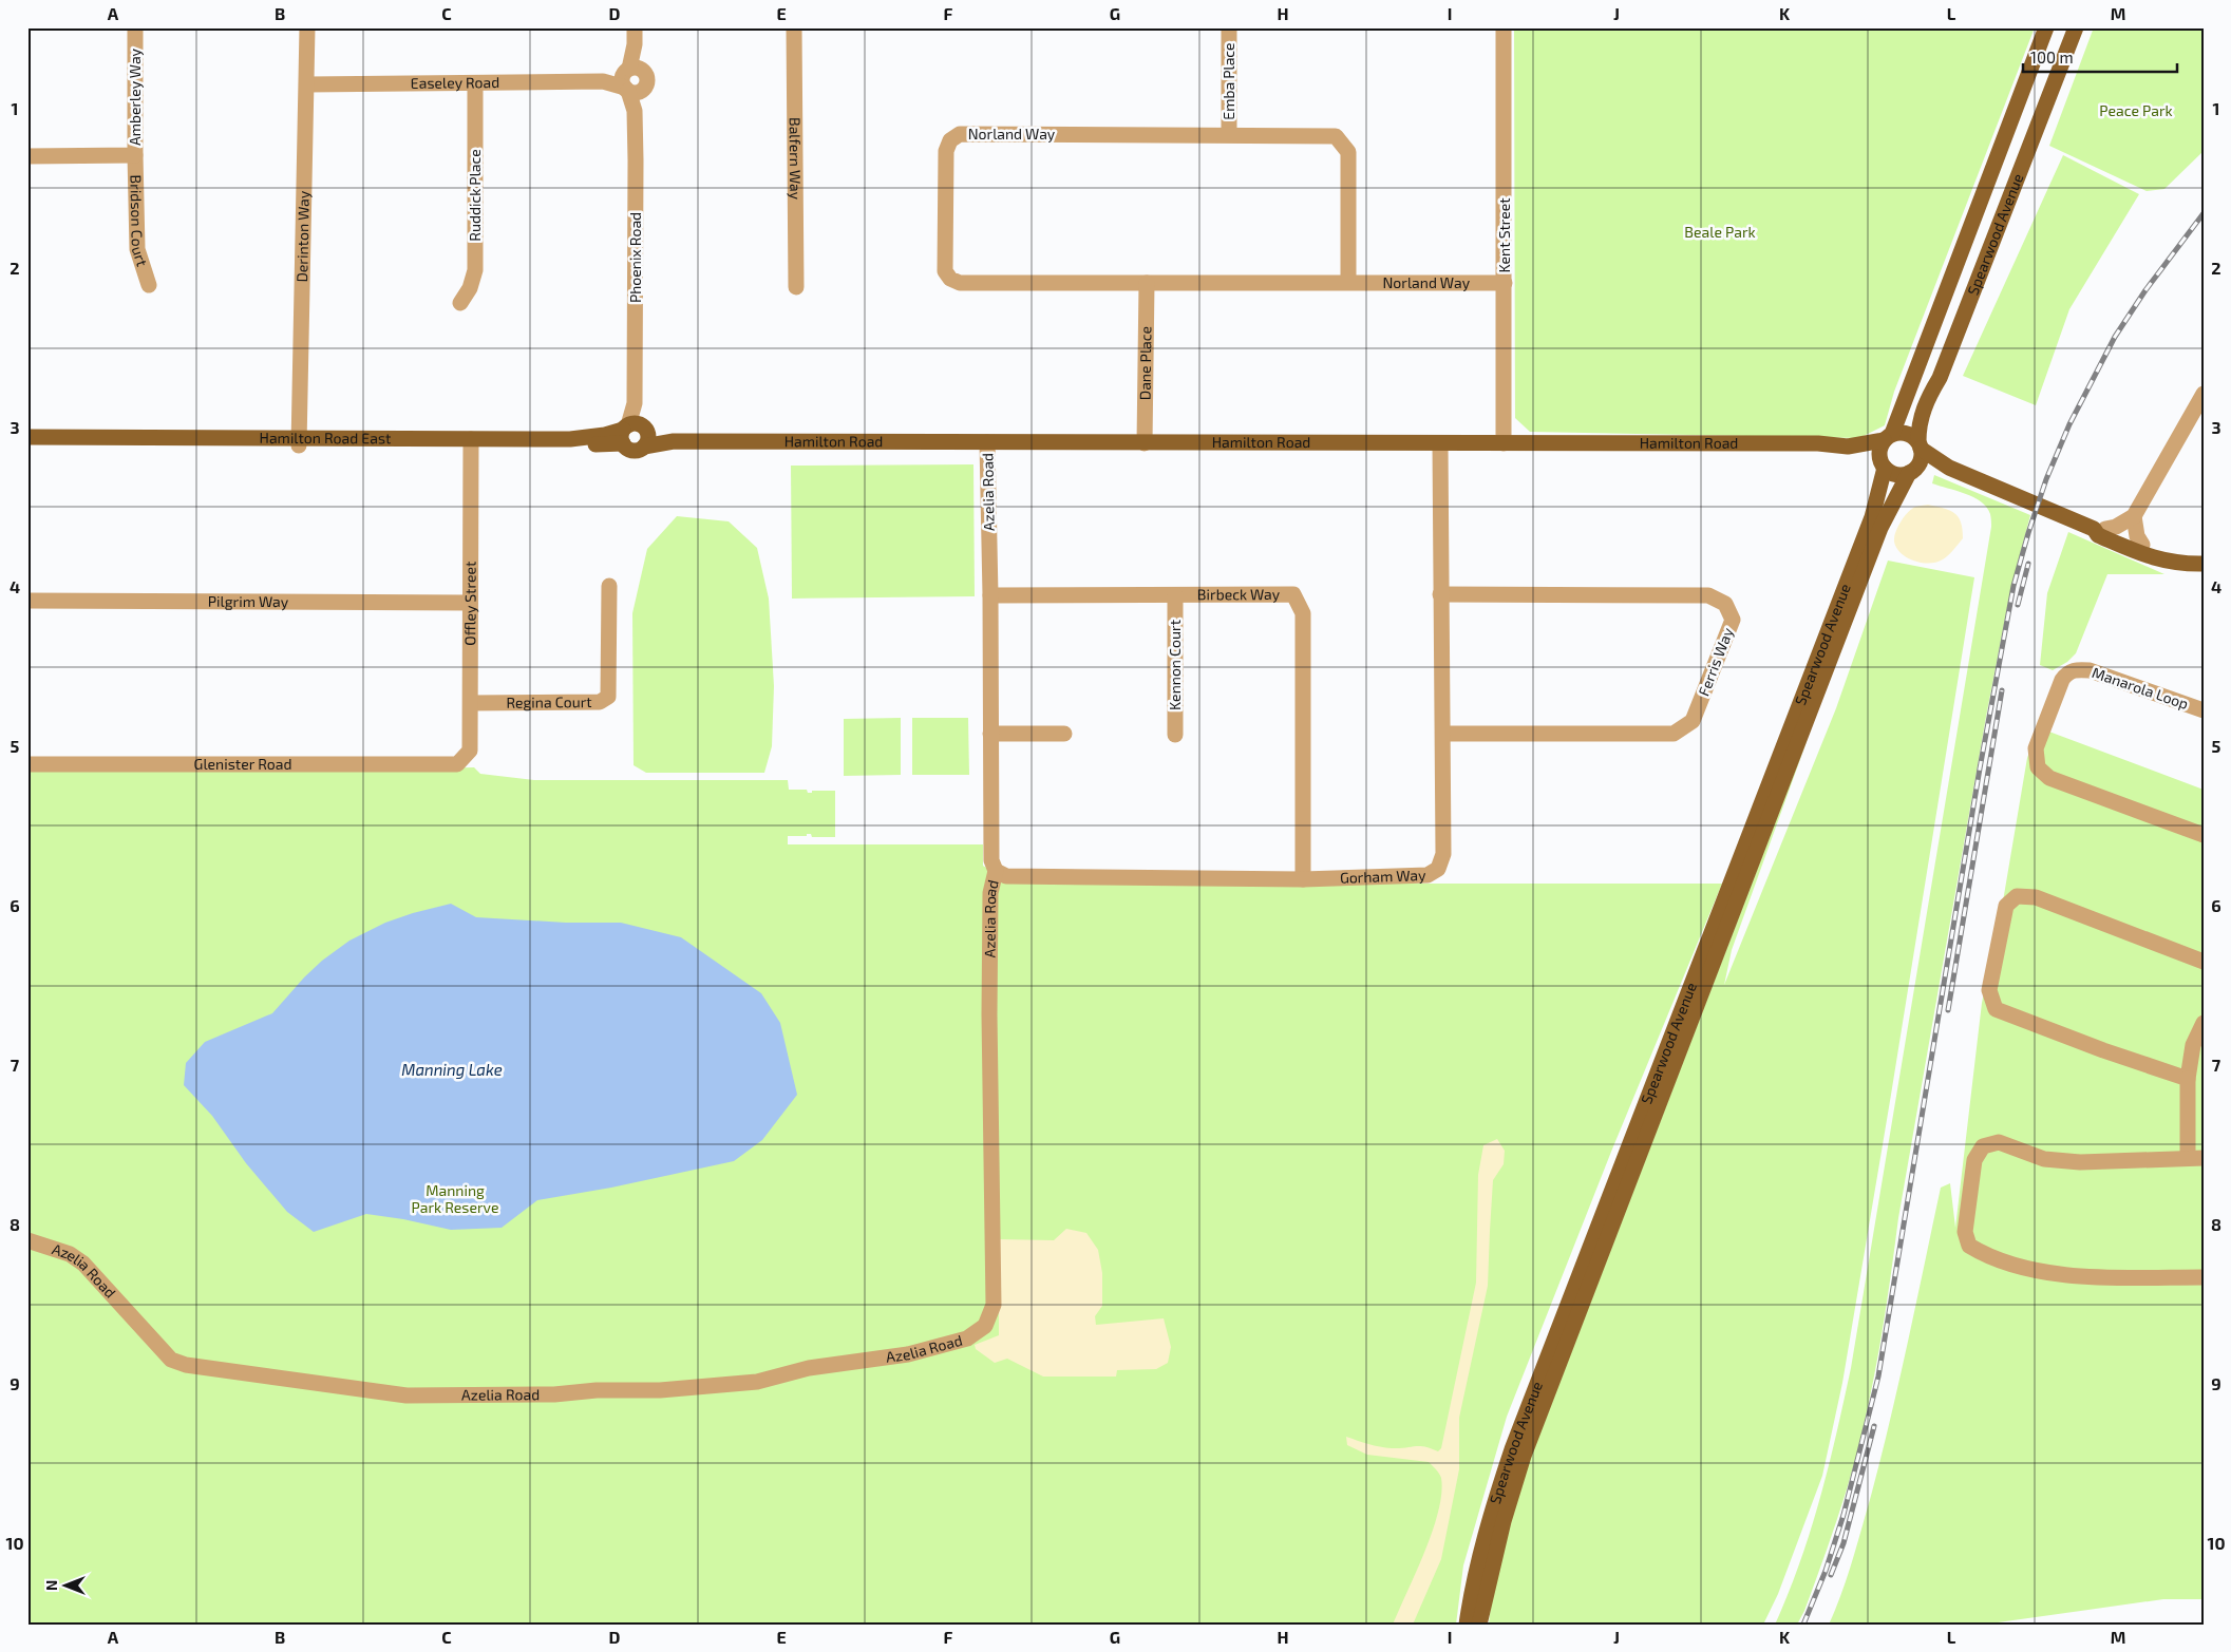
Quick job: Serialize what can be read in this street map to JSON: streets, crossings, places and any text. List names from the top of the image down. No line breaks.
{"streets":{"main road":["Spearwood Avenue","Hamilton Road East","Hamilton Road"],"street":["Emba Place","Easeley Road","Amberley Way","Norland Way","Balfern Way","Ruddick Place","Bridson Court","Kent Street","Derinton Way","Phoenix Road","Dane Place","Azelia Road","Birbeck Way","Pilgrim Way","Offley Street","Ferris Way","Kennon Court","Manarola Loop","Regina Court","Glenister Road","Gorham Way"]},"crossings":[["Emba Place","Norland Way"],["Easeley Road","Ruddick Place"],["Easeley Road","Derinton Way"],["Easeley Road","Phoenix Road"],["Amberley Way","Bridson Court"],["Norland Way","Kent Street"],["Norland Way","Dane Place"],["Spearwood Avenue","Hamilton Road"],["Kent Street","Hamilton Road"],["Derinton Way","Hamilton Road East"],["Phoenix Road","Hamilton Road East"],["Phoenix Road","Hamilton Road"],["Dane Place","Hamilton Road"],["Hamilton Road East","Hamilton Road"],["Hamilton Road East","Offley Street"],["Hamilton Road","Azelia Road"],["Hamilton Road","Gorham Way"],["Azelia Road","Birbeck Way"],["Azelia Road","Gorham Way"],["Birbeck Way","Kennon Court"],["Birbeck Way","Gorham Way"],["Pilgrim Way","Offley Street"],["Offley Street","Regina Court"],["Offley Street","Glenister Road"],["Ferris Way","Gorham Way"]],"water":["Manning Lake"],"parks":["Peace Park","Beale Park","Manning Park Reserve"],"scale_bar":"100 m","north":"left","grid":{"columns":["A","B","C","D","E","F","G","H","I","J","K","L","M"],"rows":["1","2","3","4","5","6","7","8","9","10"]}}
